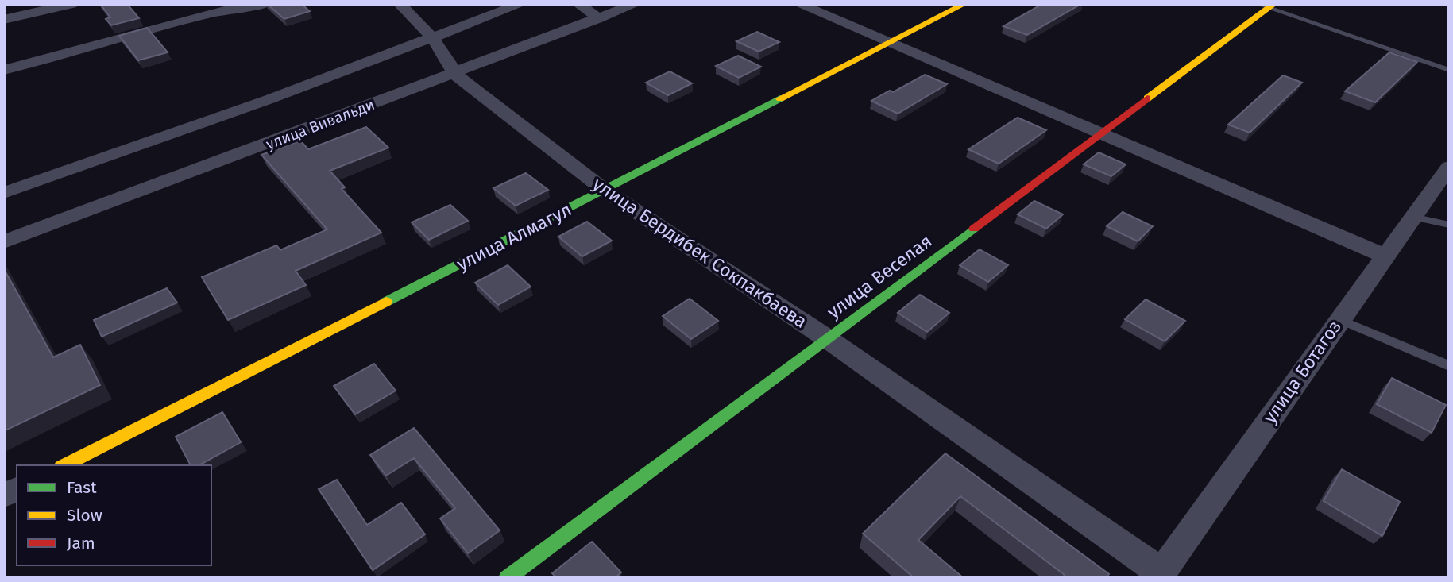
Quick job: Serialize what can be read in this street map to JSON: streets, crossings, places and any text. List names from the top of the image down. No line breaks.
{"streets":{"street":["улица Вивальди","улица Алмагул","улица Бердибек Сокпакбаева","улица Веселая","улица Ботагоз"]},"crossings":[["улица Вивальди","улица Бердибек Сокпакбаева"],["улица Алмагул","улица Бердибек Сокпакбаева"],["улица Бердибек Сокпакбаева","улица Веселая"],["улица Бердибек Сокпакбаева","улица Ботагоз"]],"legend":["Fast","Slow","Jam"]}
